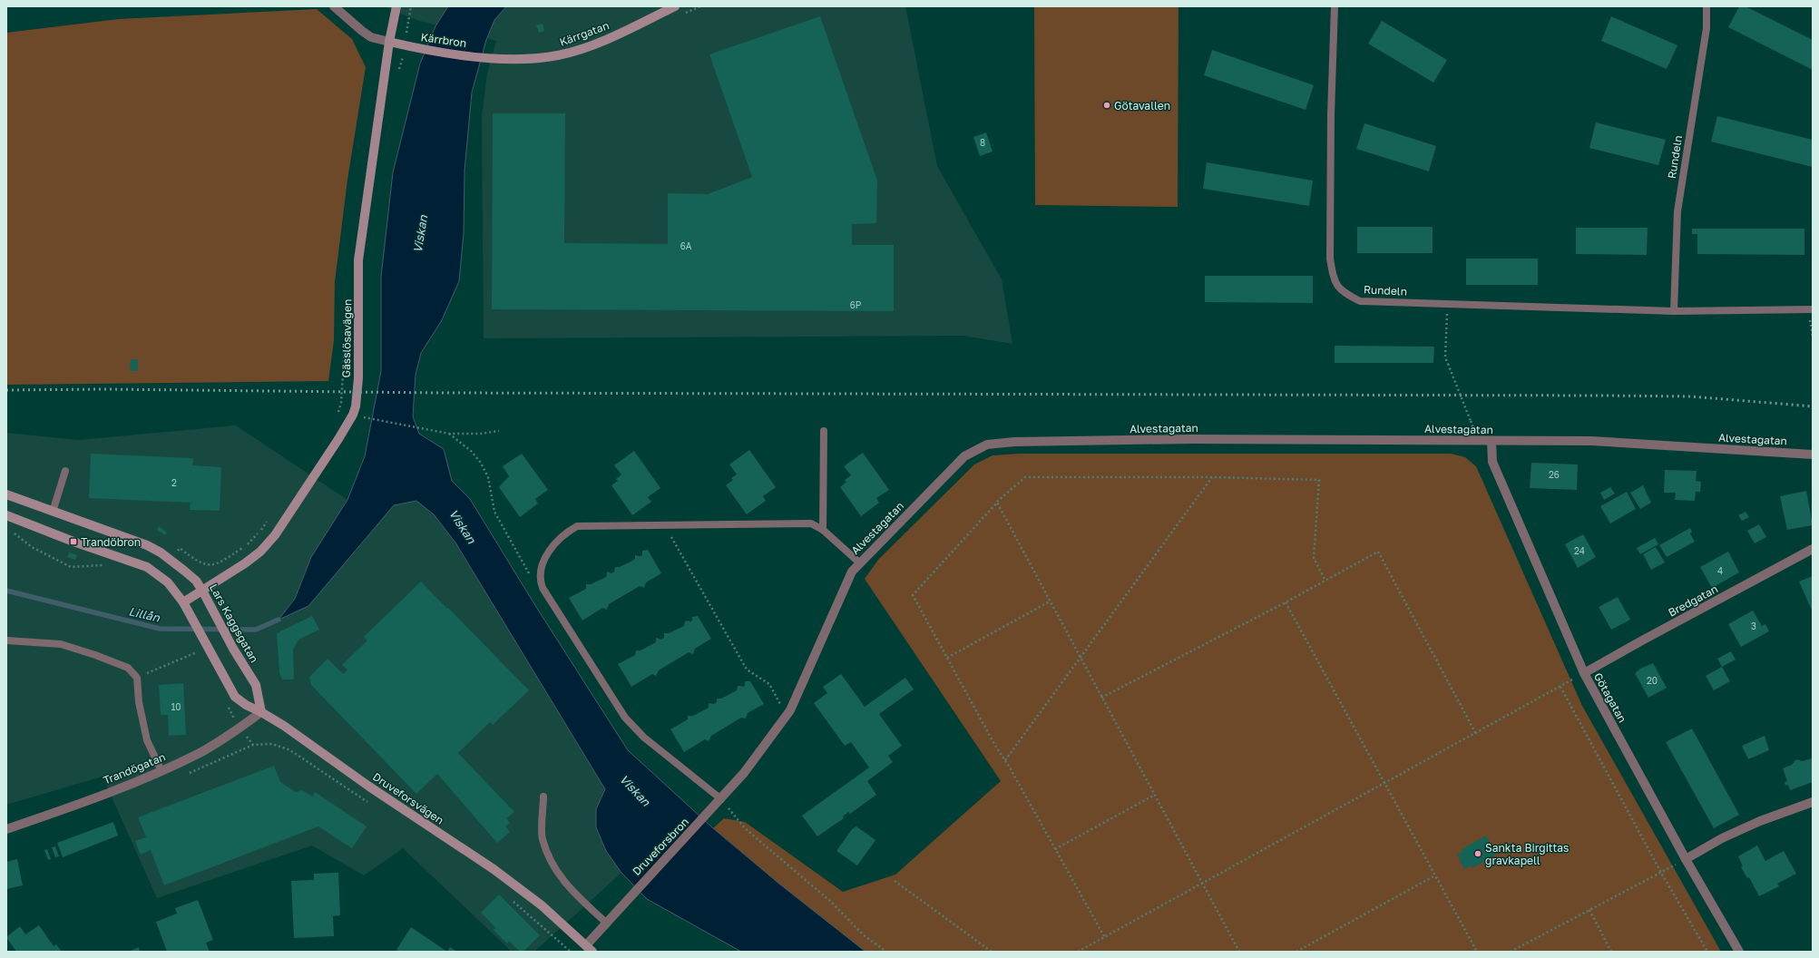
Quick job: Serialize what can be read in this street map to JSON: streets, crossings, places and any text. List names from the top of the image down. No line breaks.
{"streets":{"street":["Kärrgatan","Kärrbron","Gässlösavägen","Alvestagatan","Bredgatan","Lars Kaggsgatan","Götagatan","Trandögatan","Druveforsvägen","Druveforsbron"],"lane":["Rundeln"]},"crossings":[["Kärrgatan","Kärrbron"],["Kärrbron","Gässlösavägen"],["Gässlösavägen","Lars Kaggsgatan"],["Gässlösavägen","Druveforsvägen"],["Alvestagatan","Götagatan"],["Alvestagatan","Druveforsbron"],["Bredgatan","Götagatan"],["Lars Kaggsgatan","Trandögatan"],["Lars Kaggsgatan","Druveforsvägen"],["Trandögatan","Druveforsvägen"]],"water":["Viskan","Lillån"],"places":{"other":["Götavallen","Sankta Birgittas gravkapell"],"transit":["Trandöbron"]},"house_numbers":["8","6A","6P","26","2","24","4","3","20","10"]}
